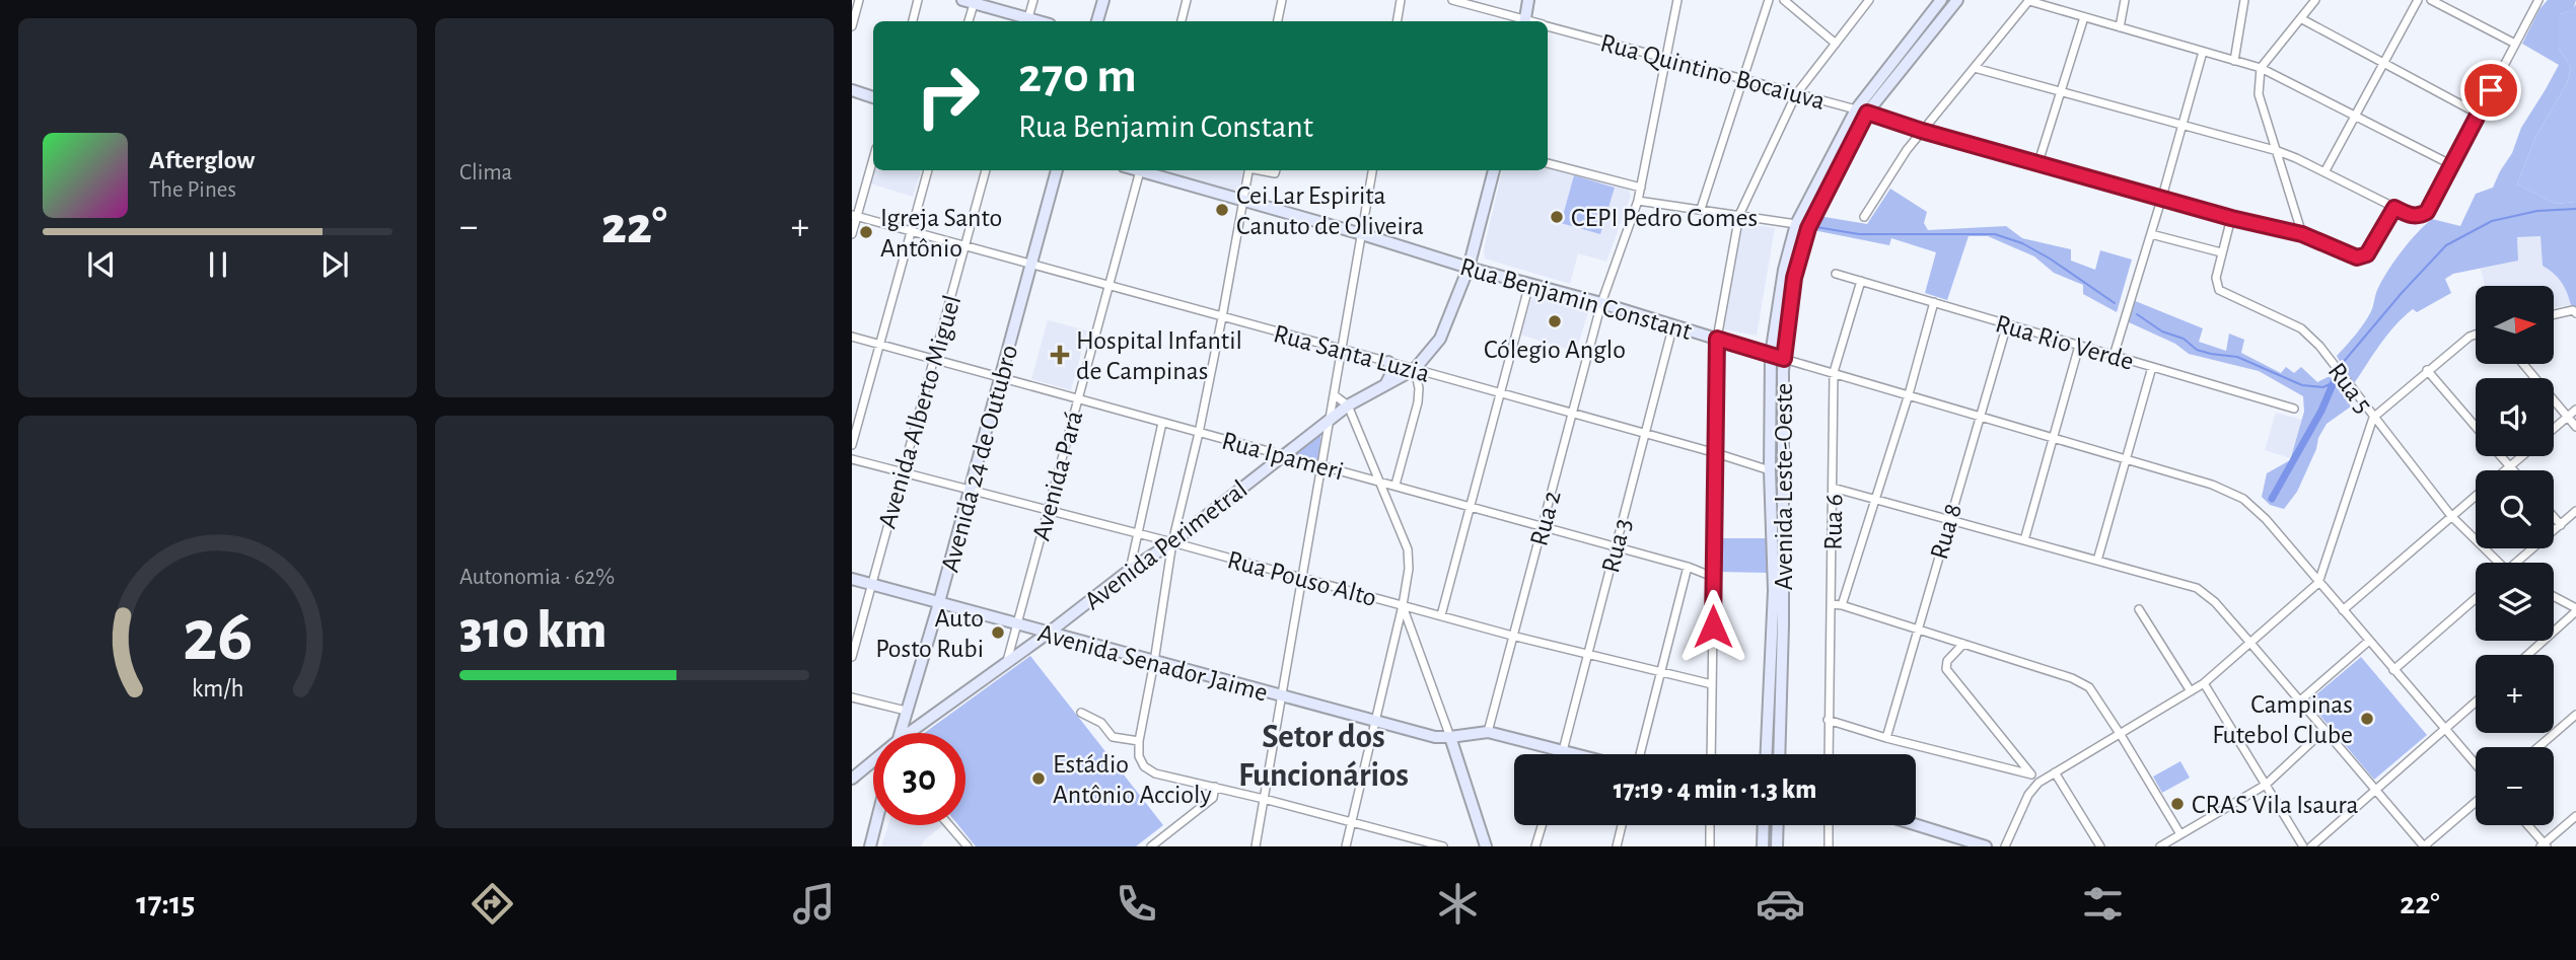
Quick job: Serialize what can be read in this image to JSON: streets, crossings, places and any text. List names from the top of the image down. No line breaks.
{"streets":{"street":["Rua Quintino Bocaiuva","Rua Benjamin Constant","Rua Rio Verde","Rua Santa Luzia","Rua 5","Avenida Alberto Miguel","Rua Ipameri","Avenida 24 de Outubro","Avenida Pará","Avenida Leste-Oeste","Rua 2","Rua 6","Rua 8","Avenida Perimetral","Rua 3","Rua Pouso Alto","Avenida Senador Jaime"]},"crossings":[["Rua Quintino Bocaiuva","Avenida Leste-Oeste"],["Rua Quintino Bocaiuva","Rua 2"],["Rua Benjamin Constant","Avenida Leste-Oeste"],["Rua Benjamin Constant","Rua 2"],["Rua Benjamin Constant","Rua 6"],["Rua Benjamin Constant","Rua 8"],["Rua Benjamin Constant","Rua 3"],["Rua Rio Verde","Rua 6"],["Rua Rio Verde","Rua 8"],["Rua Santa Luzia","Avenida Alberto Miguel"],["Rua Santa Luzia","Avenida 24 de Outubro"],["Rua Santa Luzia","Avenida Pará"],["Rua Santa Luzia","Avenida Leste-Oeste"],["Rua Santa Luzia","Rua 2"],["Rua Santa Luzia","Avenida Perimetral"],["Rua Santa Luzia","Rua 3"],["Avenida Alberto Miguel","Rua Ipameri"],["Avenida Alberto Miguel","Rua Pouso Alto"],["Avenida Alberto Miguel","Avenida Senador Jaime"],["Rua Ipameri","Avenida 24 de Outubro"],["Rua Ipameri","Avenida Pará"],["Rua Ipameri","Rua 2"],["Rua Ipameri","Avenida Perimetral"],["Rua Ipameri","Rua 3"],["Avenida 24 de Outubro","Rua Pouso Alto"],["Avenida 24 de Outubro","Avenida Senador Jaime"],["Avenida Pará","Avenida Perimetral"],["Avenida Pará","Rua Pouso Alto"],["Avenida Pará","Avenida Senador Jaime"],["Rua 2","Rua Pouso Alto"],["Rua 2","Avenida Senador Jaime"],["Avenida Perimetral","Rua Pouso Alto"],["Avenida Perimetral","Avenida Senador Jaime"],["Rua 3","Rua Pouso Alto"],["Rua 3","Avenida Senador Jaime"]],"districts":["Setor dos Funcionários"],"places":{"other":["Cei Lar Espirita Canuto de Oliveira","CEPI Pedro Gomes","Igreja Santo Antônio","Cólegio Anglo","Auto Posto Rubi","Campinas Futebol Clube","Estádio Antônio Accioly","CRAS Vila Isaura"],"health":["Hospital Infantil de Campinas"]},"north":"right","page":{"tile":["Clima",["Autonomia · 62%","310 km"]],"turn":["270 m","Rua Benjamin Constant"],"song":["Afterglow","The Pines"],"heat":["−","22°","+"],"map_buttons":["+","−"],"limit":"30","trip":"17:19 · 4 min · 1.3 km","tabs":["17:15","22°"],"gauge":["26","km/h"]}}
